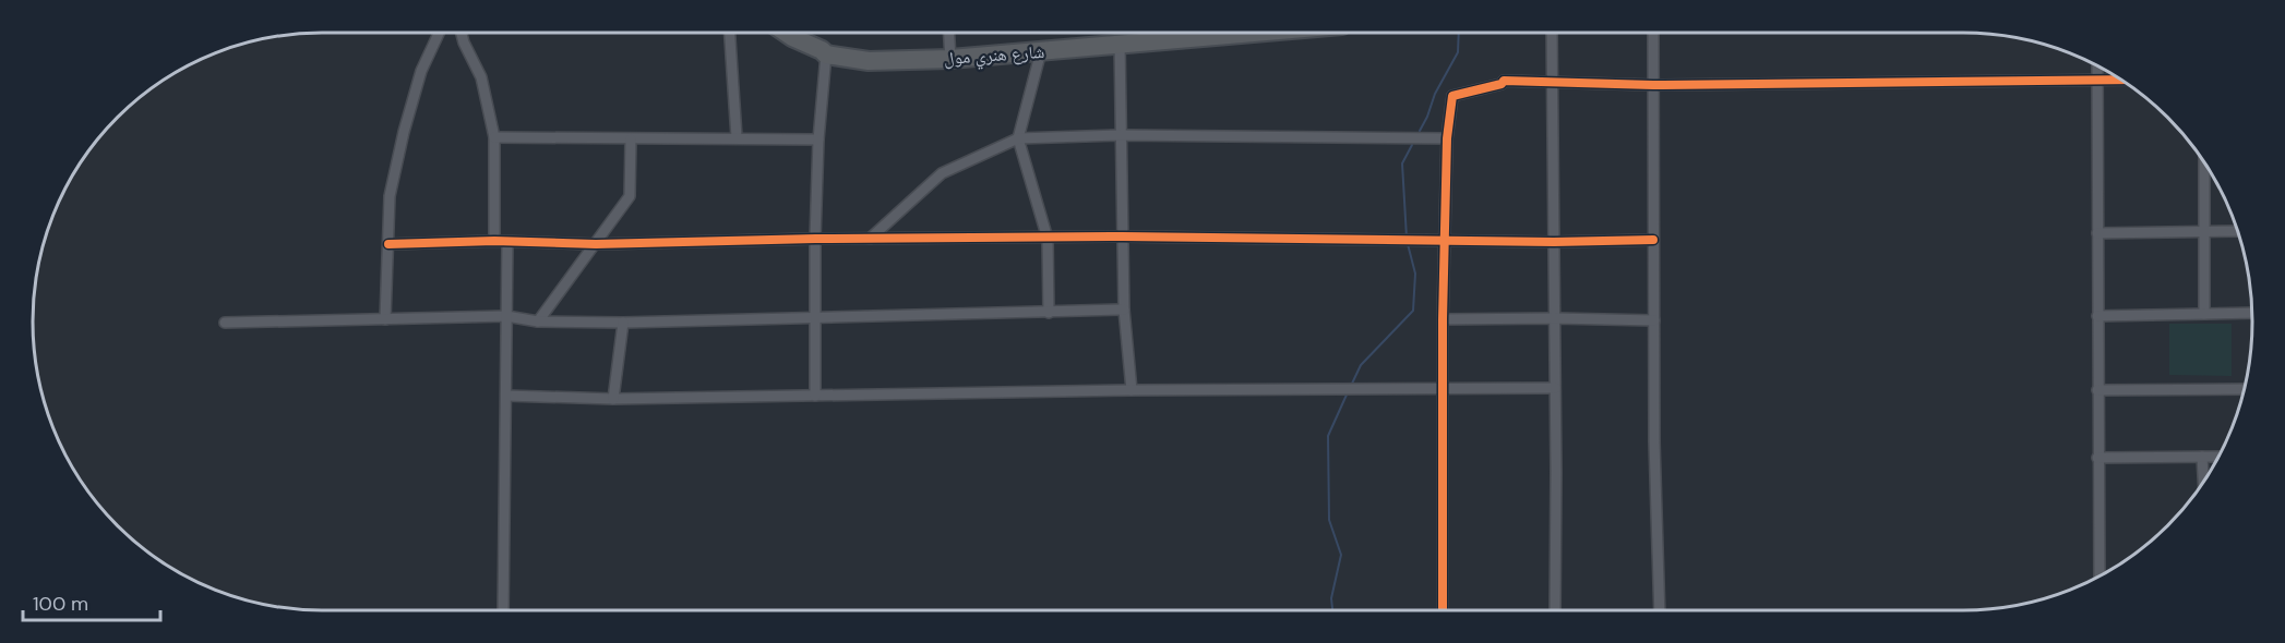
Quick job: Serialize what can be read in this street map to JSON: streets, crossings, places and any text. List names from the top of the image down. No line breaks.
{"streets":{"highway":["شارع هنري مول"]},"scale_bar":"100 m"}
